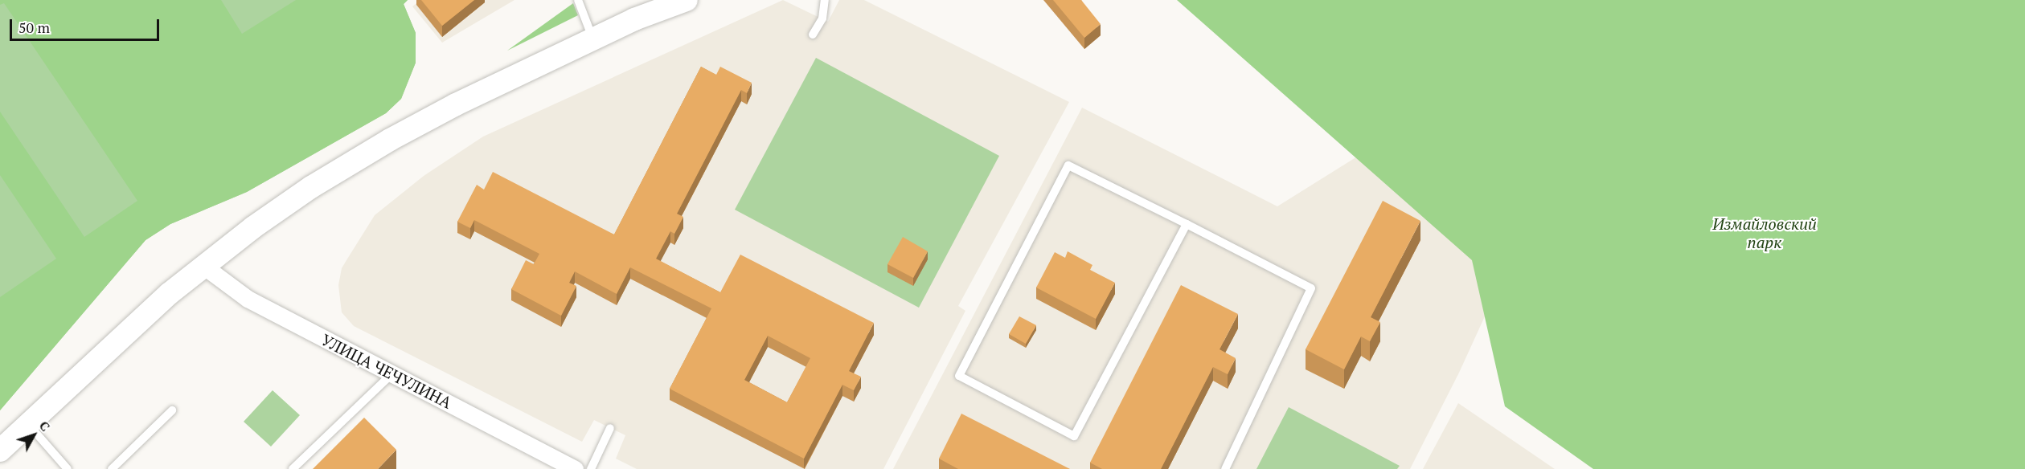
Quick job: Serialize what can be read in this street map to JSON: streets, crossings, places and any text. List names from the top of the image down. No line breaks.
{"streets":{"street":["УЛИЦА ЧЕЧУЛИНА"]},"parks":["Измайловский парк"],"scale_bar":"50 m","north":"top right"}
